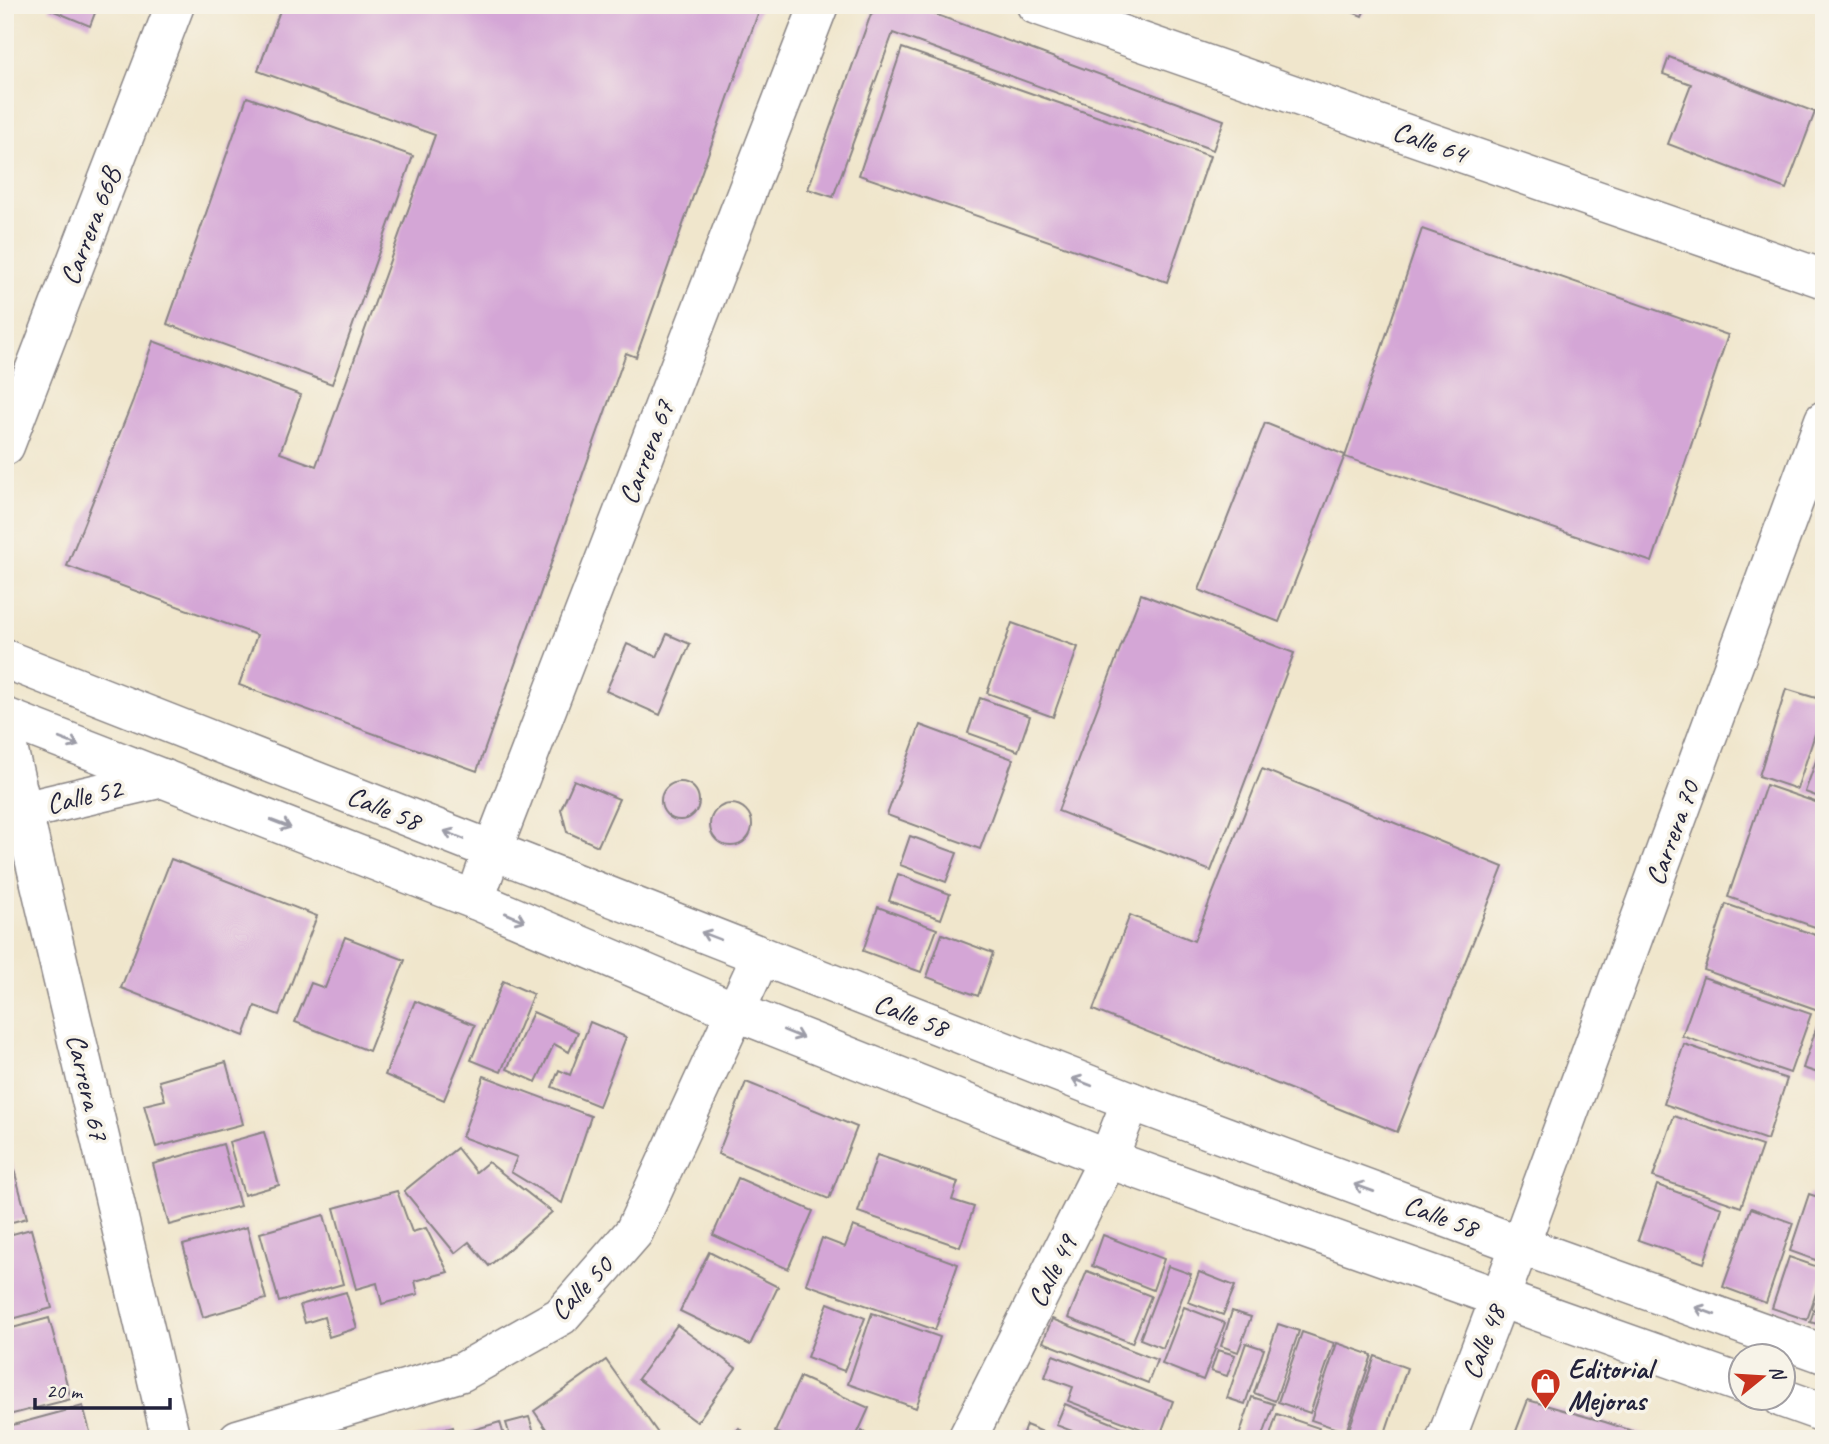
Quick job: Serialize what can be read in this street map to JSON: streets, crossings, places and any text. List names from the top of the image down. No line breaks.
{"streets":{"street":["Calle 64","Carrera 66B","Carrera 67","Calle 52","Calle 58","Carrera 70","Calle 49","Calle 50","Calle 48"]},"crossings":[["Carrera 67","Calle 52"],["Carrera 67","Calle 58"],["Calle 52","Calle 58"],["Calle 58","Carrera 70"],["Calle 58","Calle 49"],["Calle 58","Calle 50"],["Calle 58","Calle 48"],["Carrera 70","Calle 48"]],"places":{"shop":["Editorial Mejoras"]},"scale_bar":"20 m","north":"right"}
